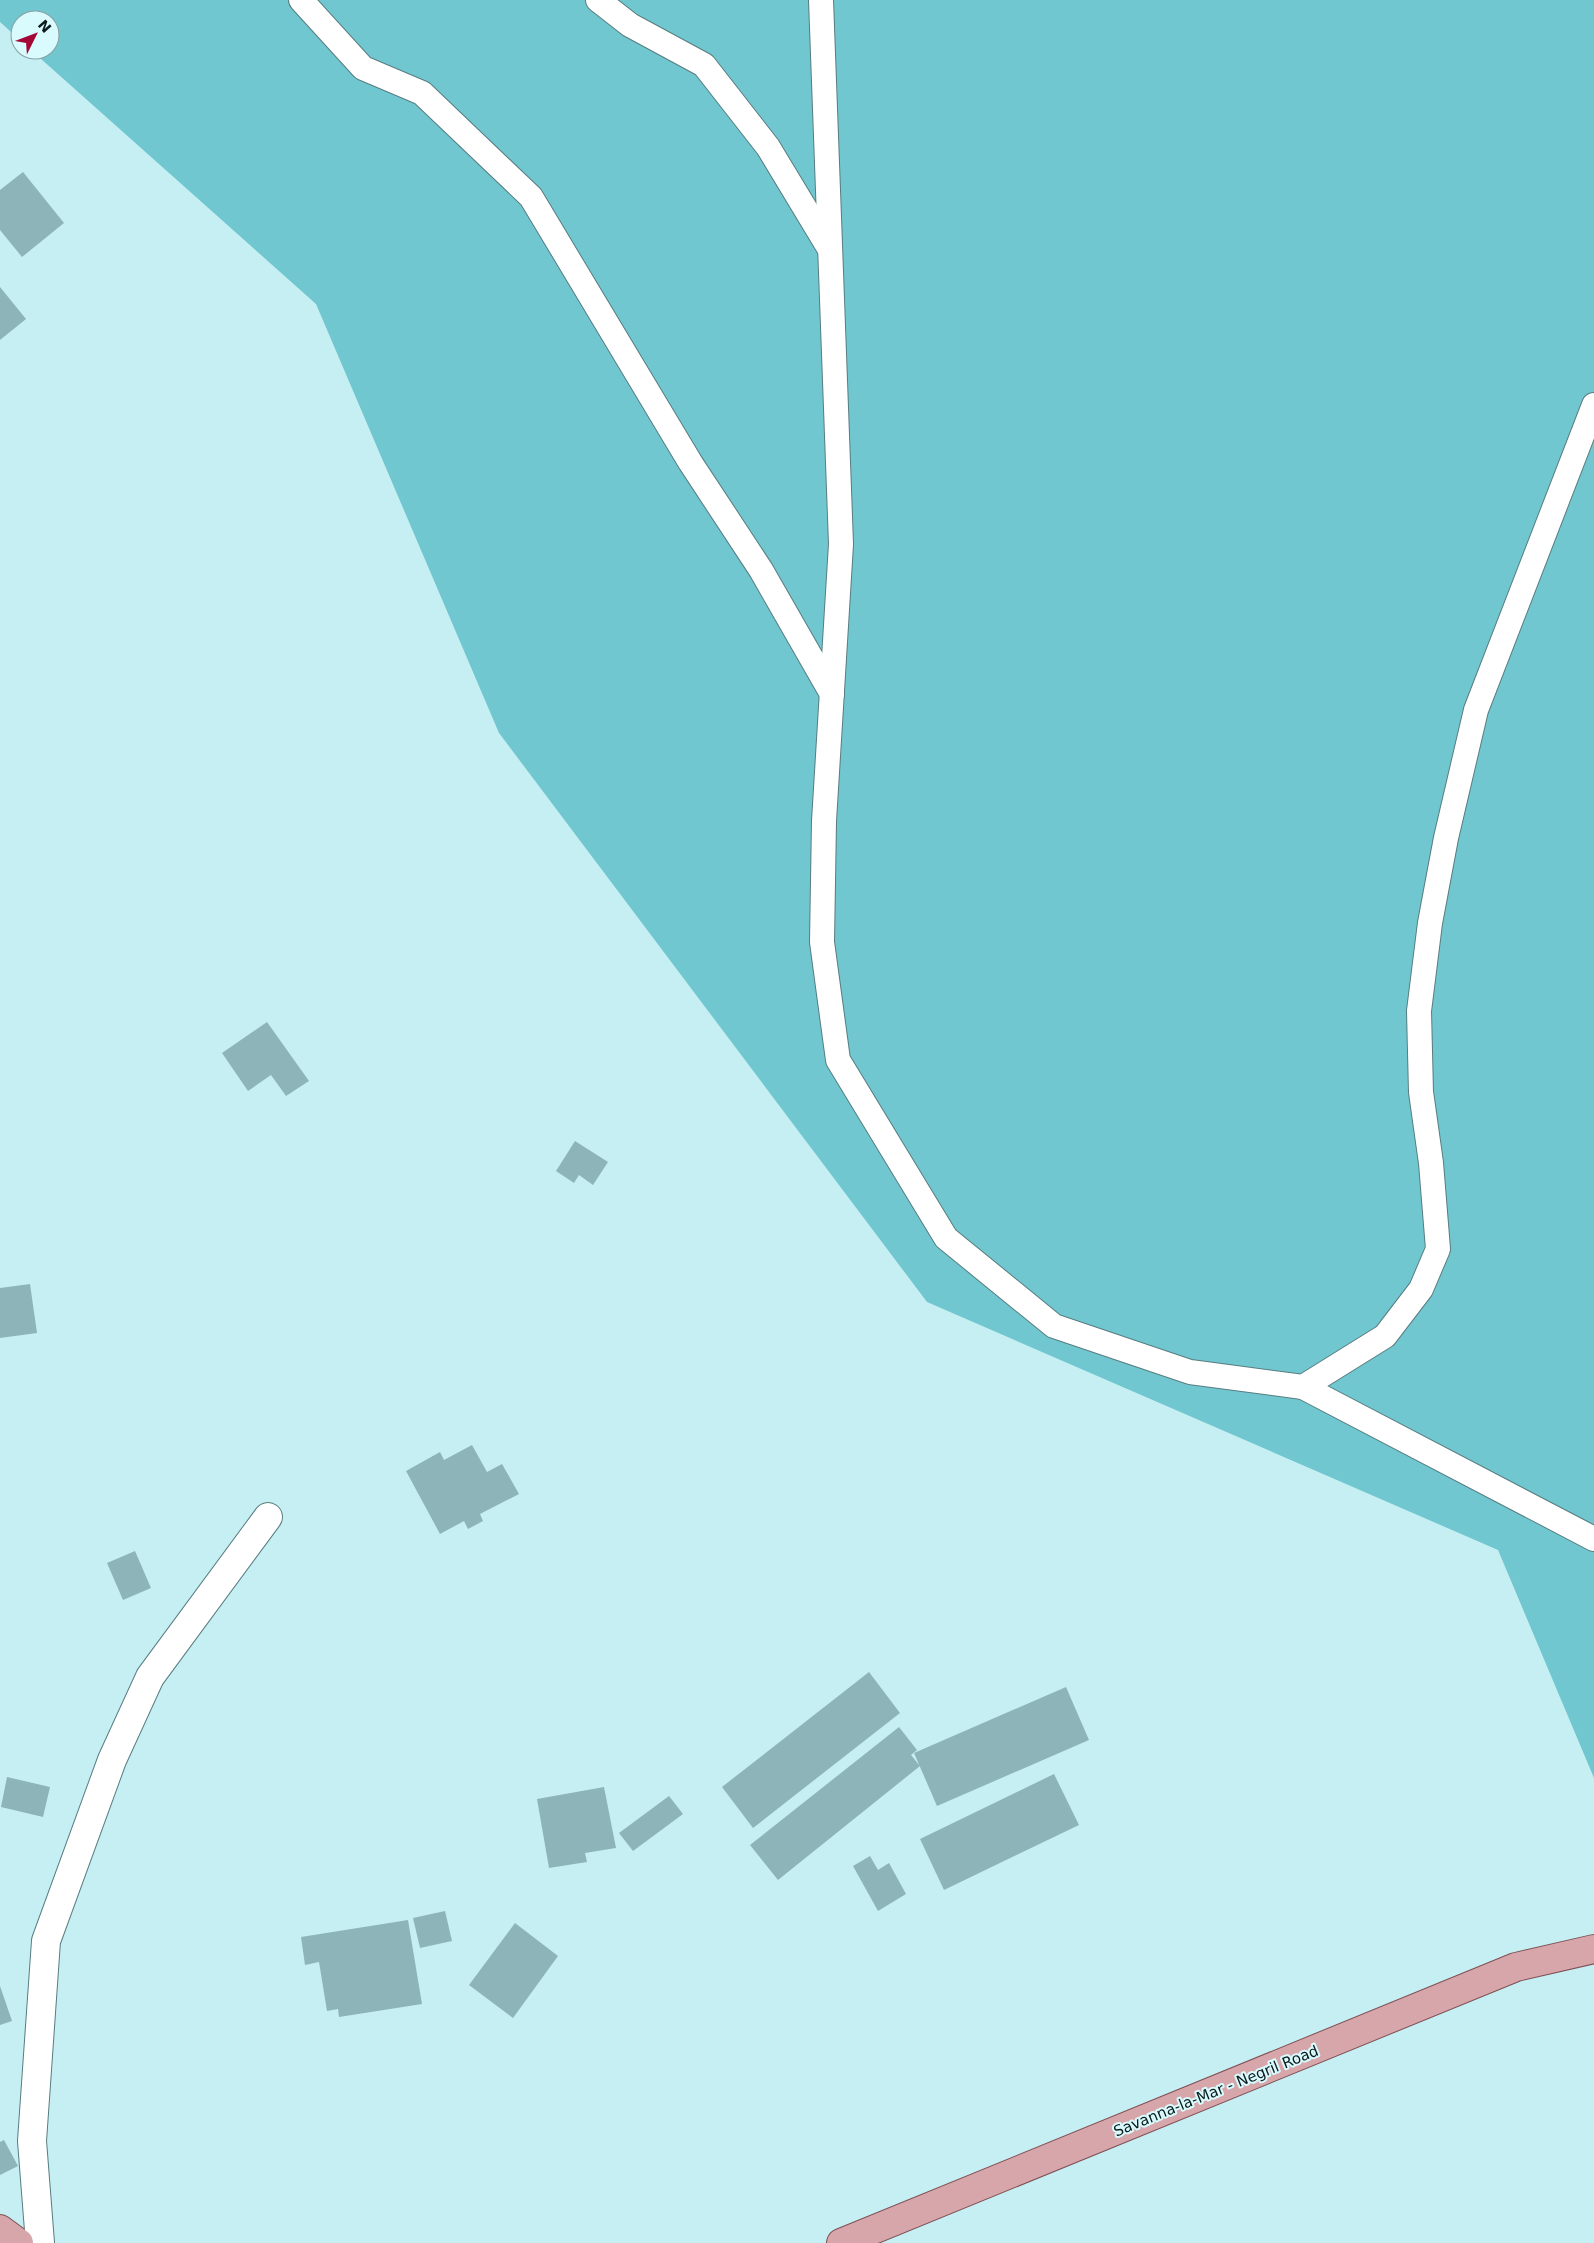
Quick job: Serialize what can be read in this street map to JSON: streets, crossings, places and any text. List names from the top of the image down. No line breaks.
{"streets":{"main road":["Savanna-la-Mar - Negril Road"]},"north":"top right"}
